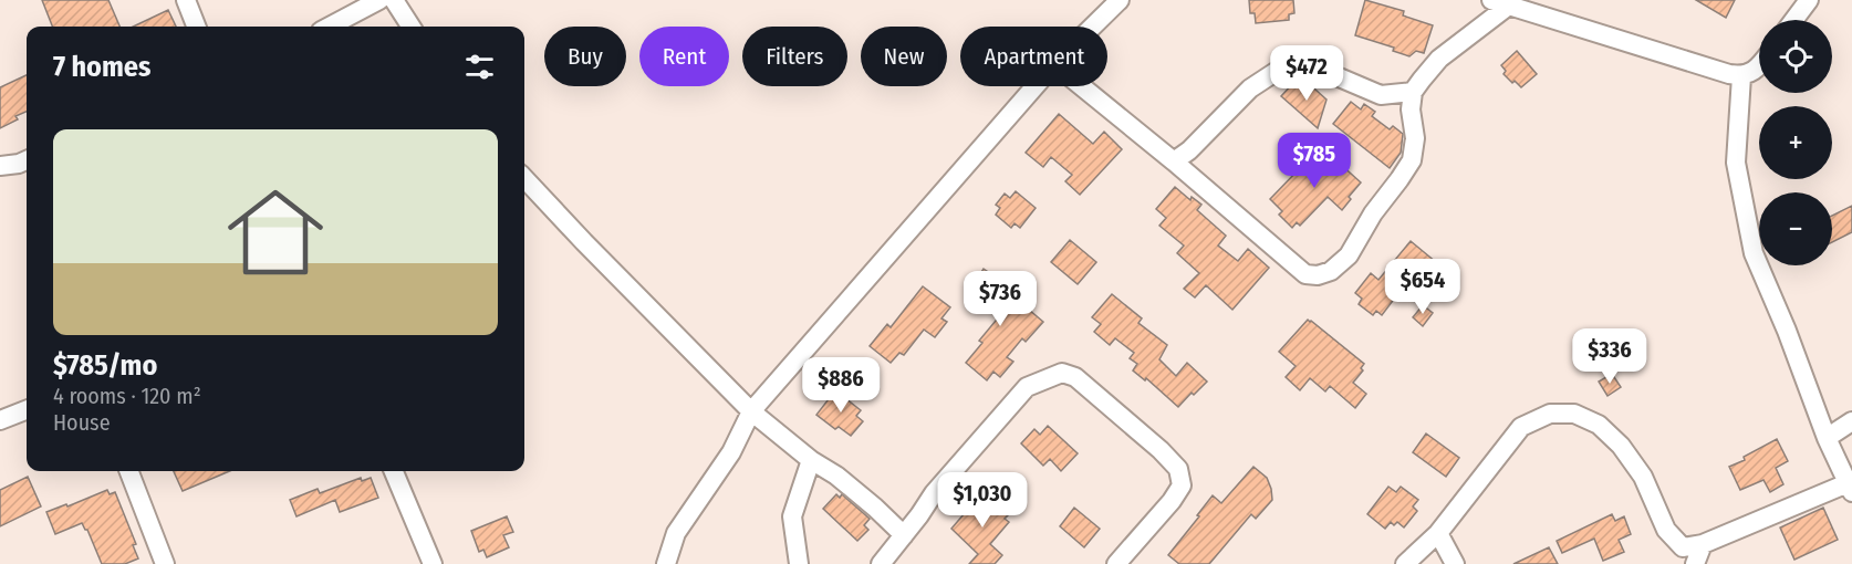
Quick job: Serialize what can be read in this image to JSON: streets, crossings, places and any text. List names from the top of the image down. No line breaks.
{"page":{"map_buttons":["+","−"],"chip":["Buy","Rent","Filters","New","Apartment"],"heading":"7 homes","price":["$472","$785","$654","$736","$336","$886","$1,030"],"list":[{"name":"$785/mo","note":"4 rooms · 120 m² · House"}]}}
